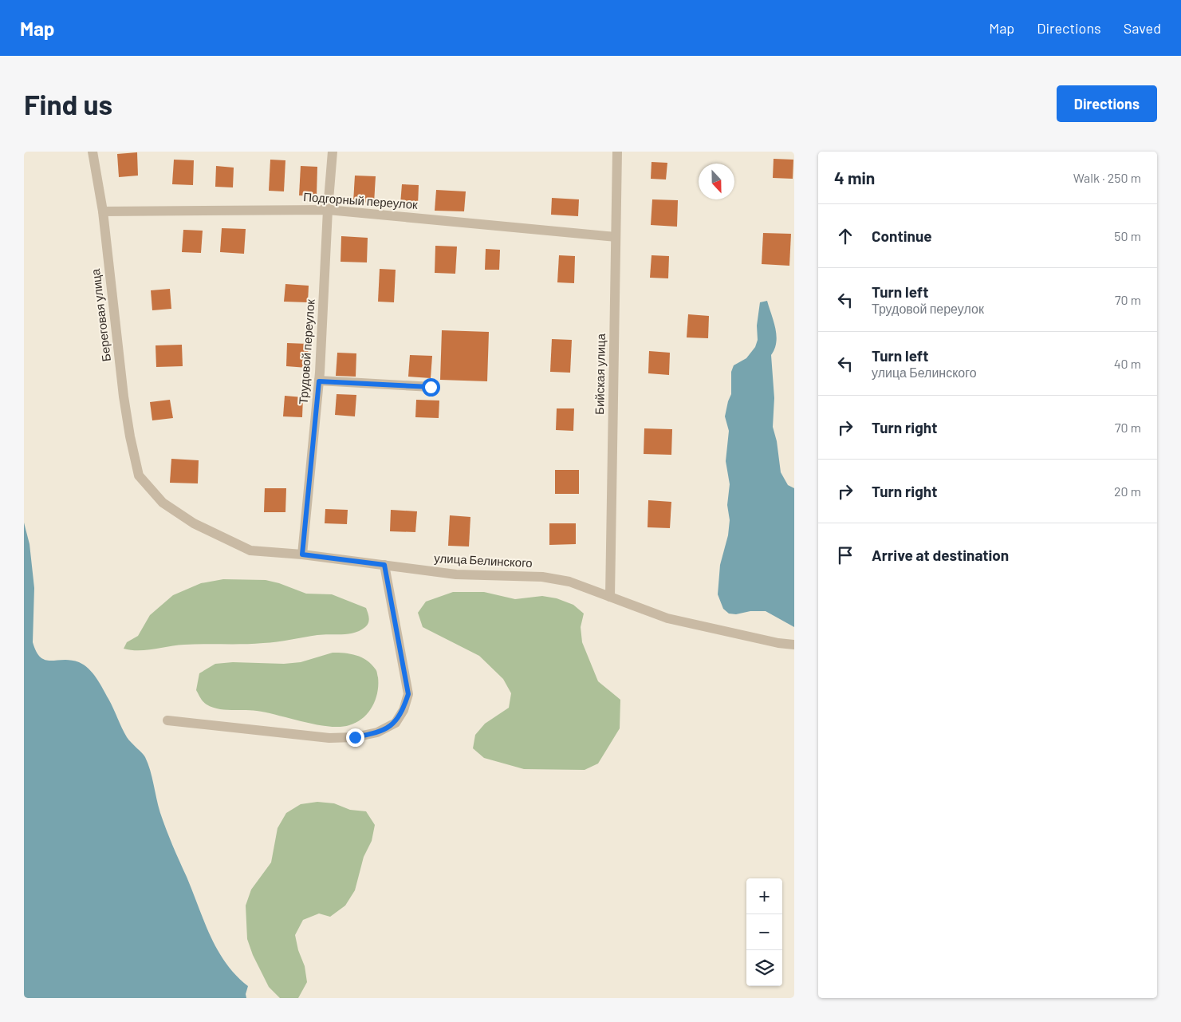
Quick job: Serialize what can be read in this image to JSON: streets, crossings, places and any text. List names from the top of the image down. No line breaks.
{"streets":{"street":["Подгорный переулок","Береговая улица","Трудовой переулок","Бийская улица","улица Белинского"]},"crossings":[["Подгорный переулок","Береговая улица"],["Подгорный переулок","Трудовой переулок"],["Подгорный переулок","Бийская улица"],["Береговая улица","улица Белинского"],["Трудовой переулок","улица Белинского"],["Бийская улица","улица Белинского"]],"north":"bottom","page":{"header":"Map","nav":["Map","Directions","Saved"],"buttons":"Directions","title":"Find us","heading":["4 min","Walk · 250 m"],"list":[["Continue","50 m"],["Turn left","Трудовой переулок","70 m"],["Turn left","улица Белинского","40 m"],["Turn right","70 m"],["Turn right","20 m"],"Arrive at destination"],"map_buttons":["+","−"]}}
